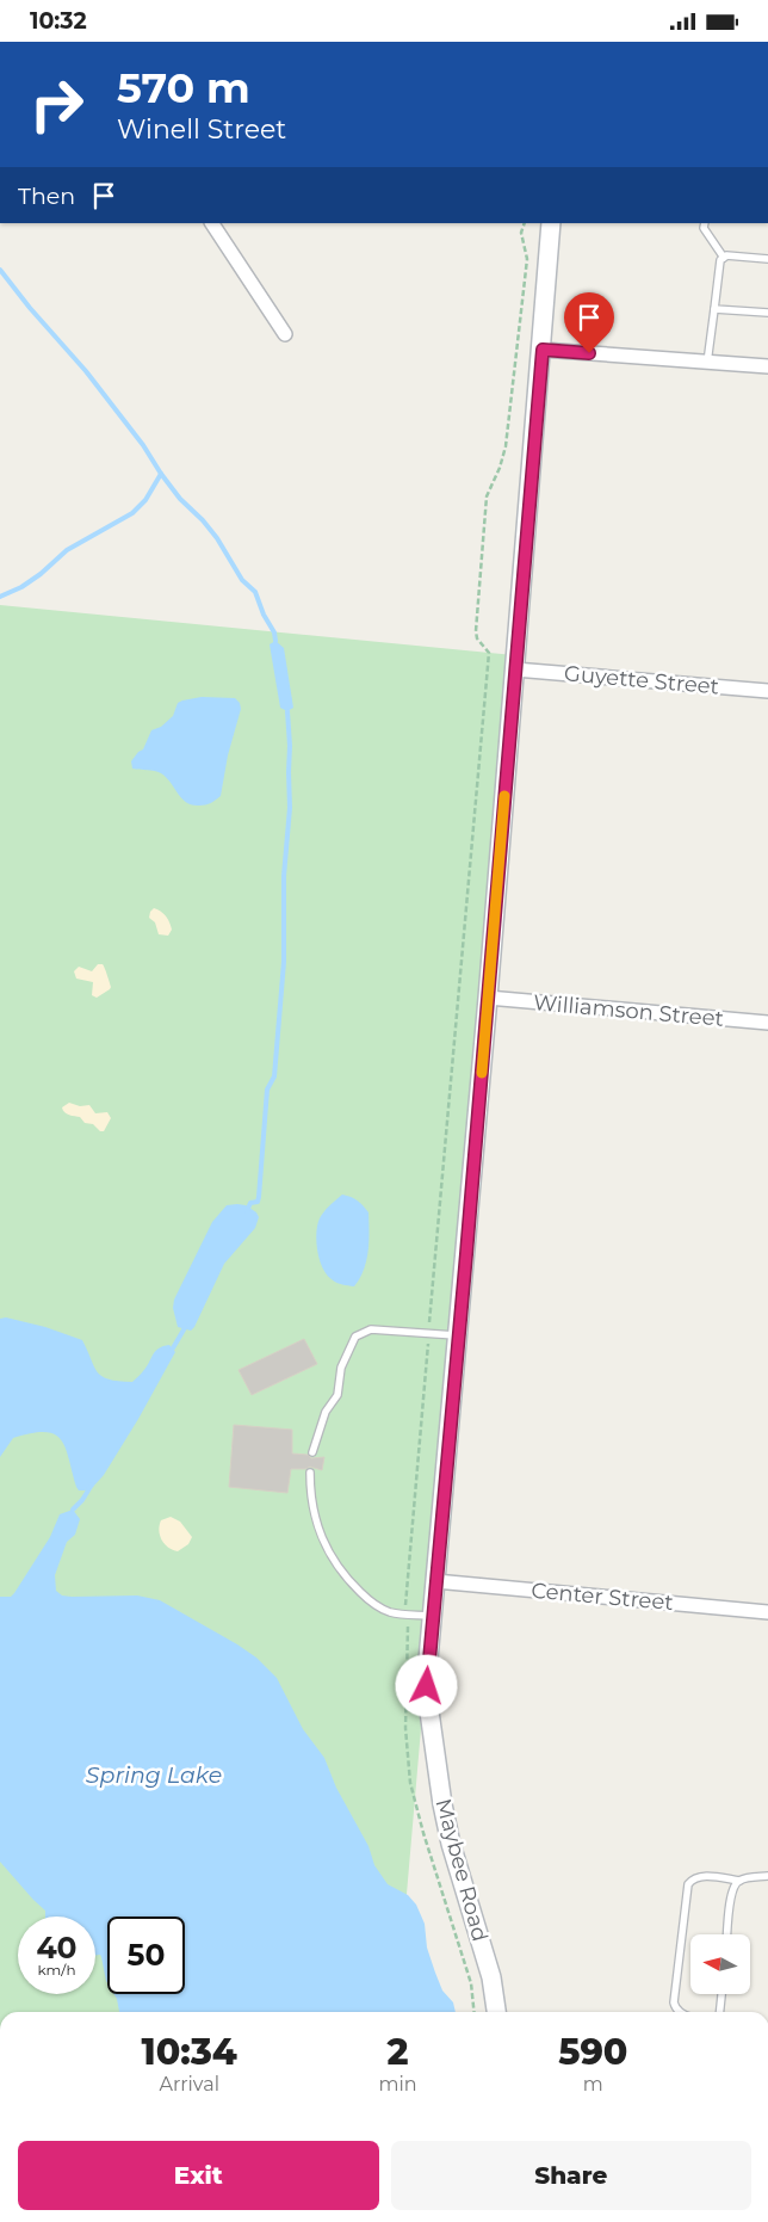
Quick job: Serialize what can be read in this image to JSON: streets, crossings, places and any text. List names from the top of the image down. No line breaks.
{"streets":{"main road":["Maybee Road"],"street":["Guyette Street","Williamson Street","Center Street"]},"crossings":[["Guyette Street","Maybee Road"],["Williamson Street","Maybee Road"],["Center Street","Maybee Road"]],"water":["Spring Lake"],"north":"left","page":{"status":"10:32","turn":["570 m","Winell Street"],"then":"Then","speed":"40 km/h","limit":"50","eta":["10:34","Arrival","2","min","590","m"],"buttons":["Exit","Share"]}}
